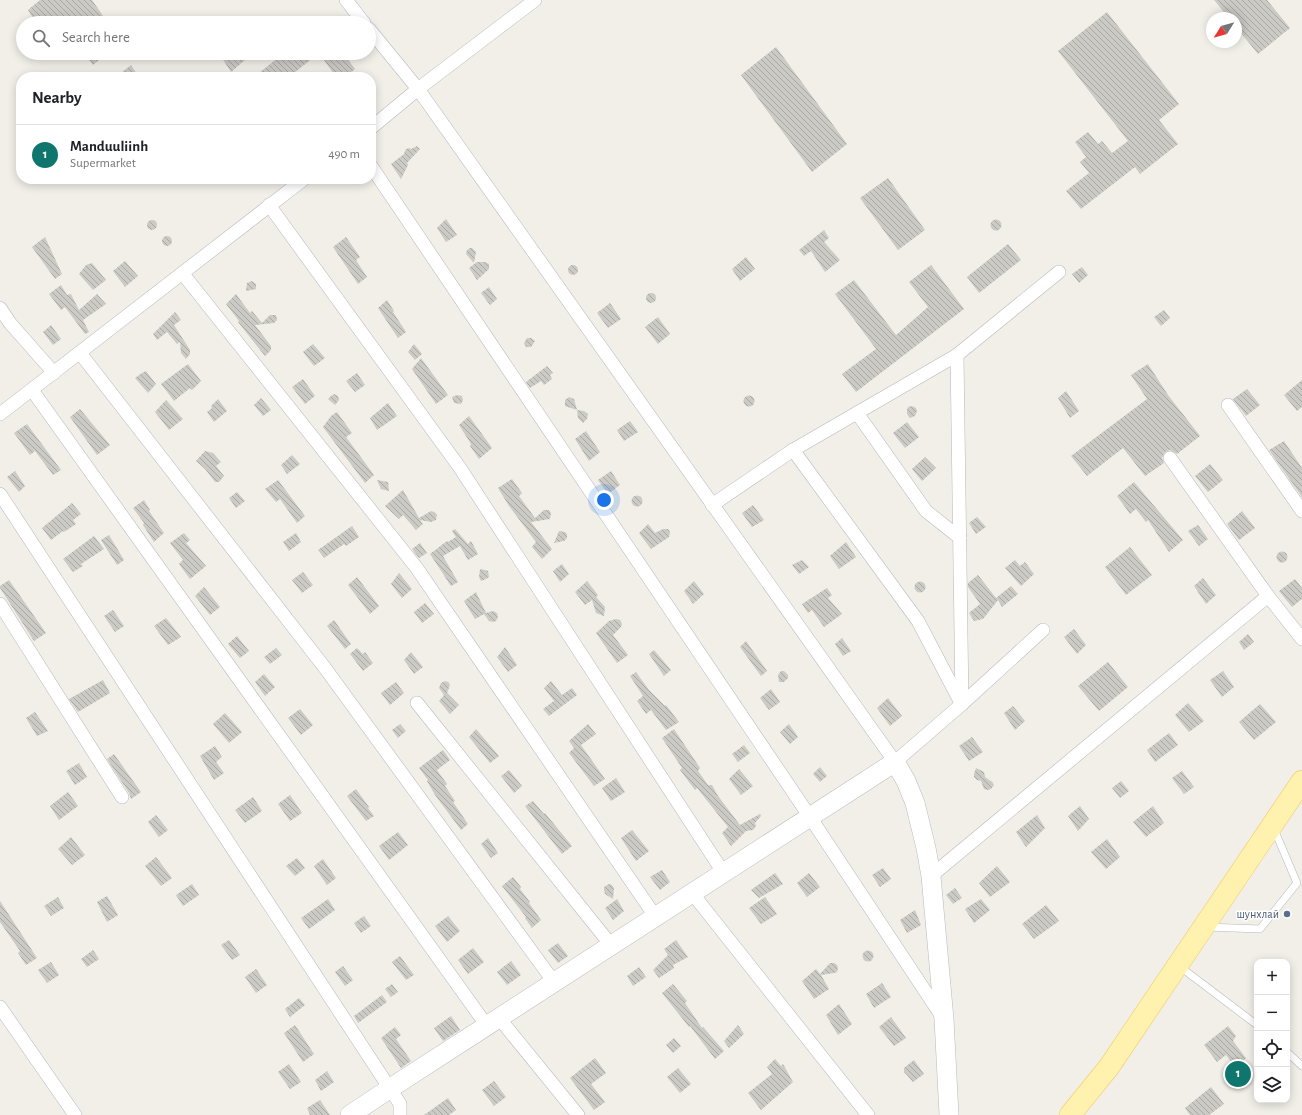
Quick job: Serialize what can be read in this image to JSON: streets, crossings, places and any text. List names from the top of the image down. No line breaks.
{"places":["шунхлай"],"north":"bottom left","page":{"search":"Search here","heading":"Nearby","list":[{"mark":"1","name":"Manduuliinh","note":"Supermarket","value":"490 m"}],"map_buttons":["+","−"],"pins":"1"}}
